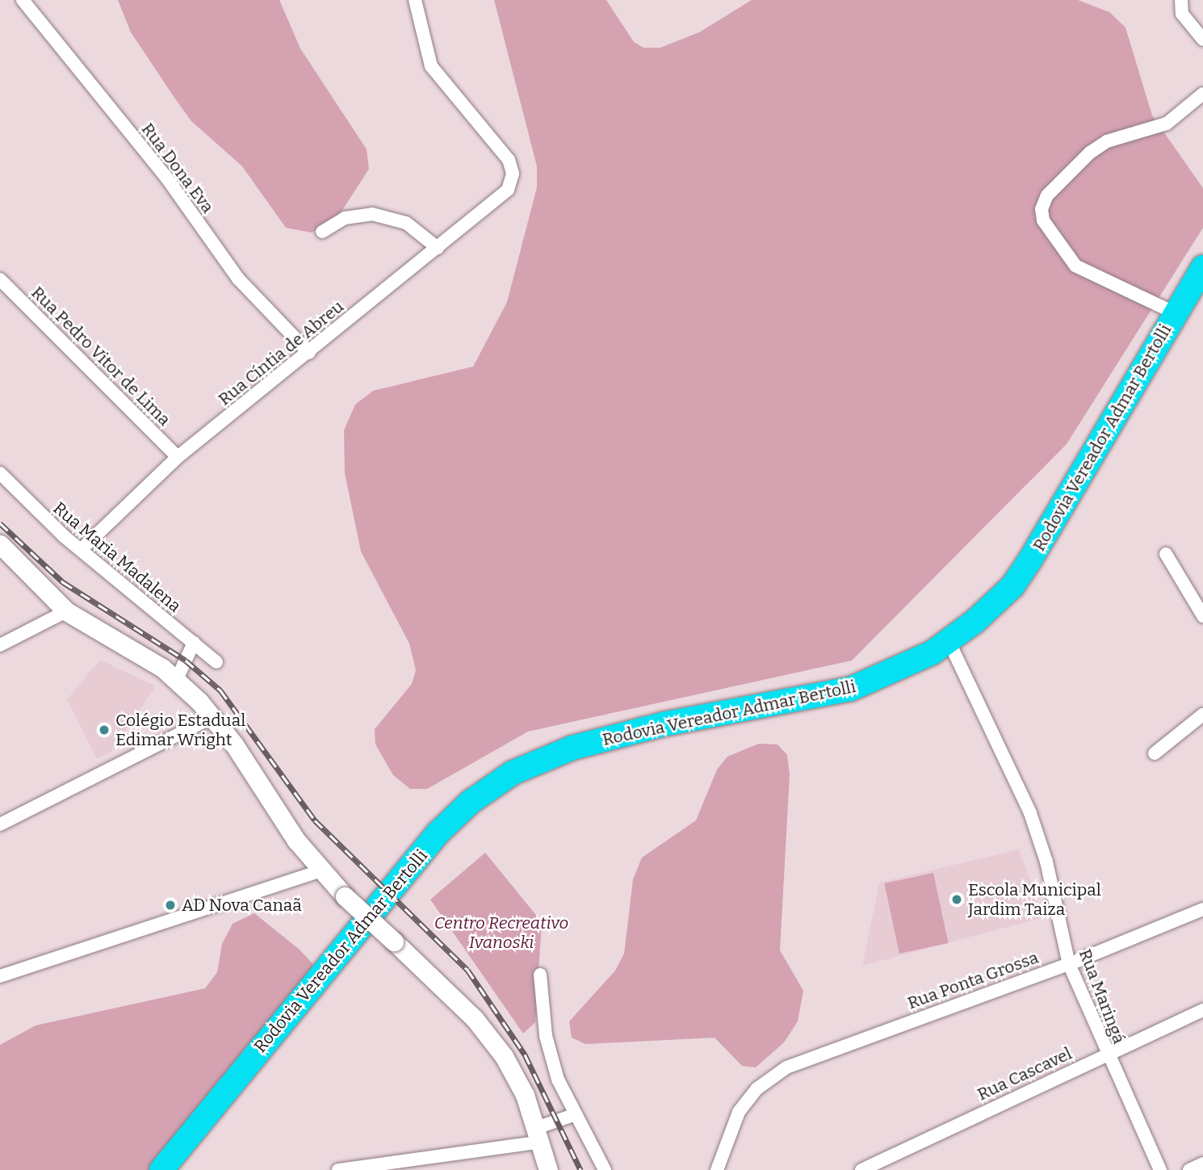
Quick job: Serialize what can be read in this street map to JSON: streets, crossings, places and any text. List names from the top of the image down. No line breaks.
{"streets":{"highway":["Rodovia Vereador Admar Bertolli"],"street":["Rua Dona Eva","Rua Cíntia de Abreu","Rua Pedro Vitor de Lima","Rua Maria Madalena","Rua Ponta Grossa","Rua Maringá","Rua Cascavel"]},"crossings":[["Rua Dona Eva","Rua Cíntia de Abreu"],["Rua Cíntia de Abreu","Rua Pedro Vitor de Lima"],["Rua Cíntia de Abreu","Rua Maria Madalena"],["Rodovia Vereador Admar Bertolli","Rua Maringá"],["Rua Ponta Grossa","Rua Maringá"],["Rua Maringá","Rua Cascavel"]],"parks":["Centro Recreativo Ivanoski"],"places":["Colégio Estadual Edimar Wright","Escola Municipal Jardim Taiza","AD Nova Canaã"]}
